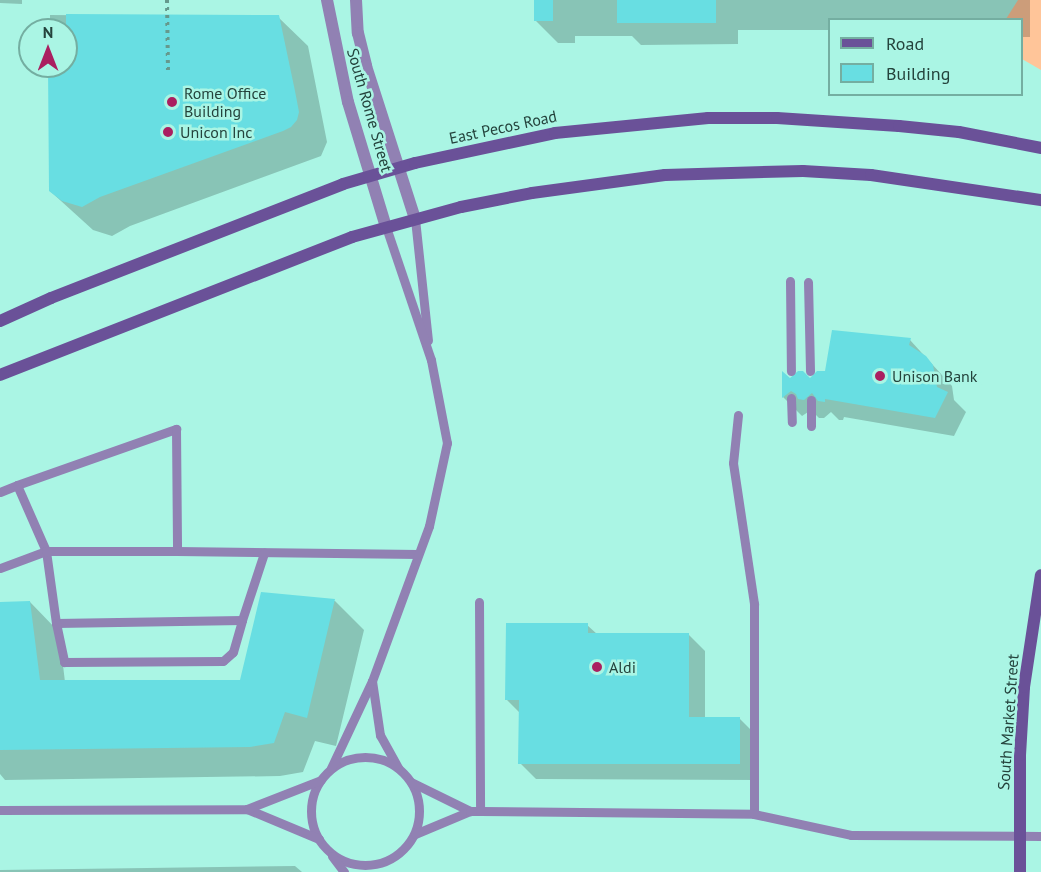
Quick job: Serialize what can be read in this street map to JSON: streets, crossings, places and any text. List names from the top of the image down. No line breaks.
{"streets":{"main road":["East Pecos Road","South Market Street"],"street":["South Rome Street"]},"crossings":[["South Rome Street","East Pecos Road"]],"places":["Rome Office Building","Unicon Inc","Unison Bank","Aldi"],"legend":["Road","Building"],"north":"top"}
